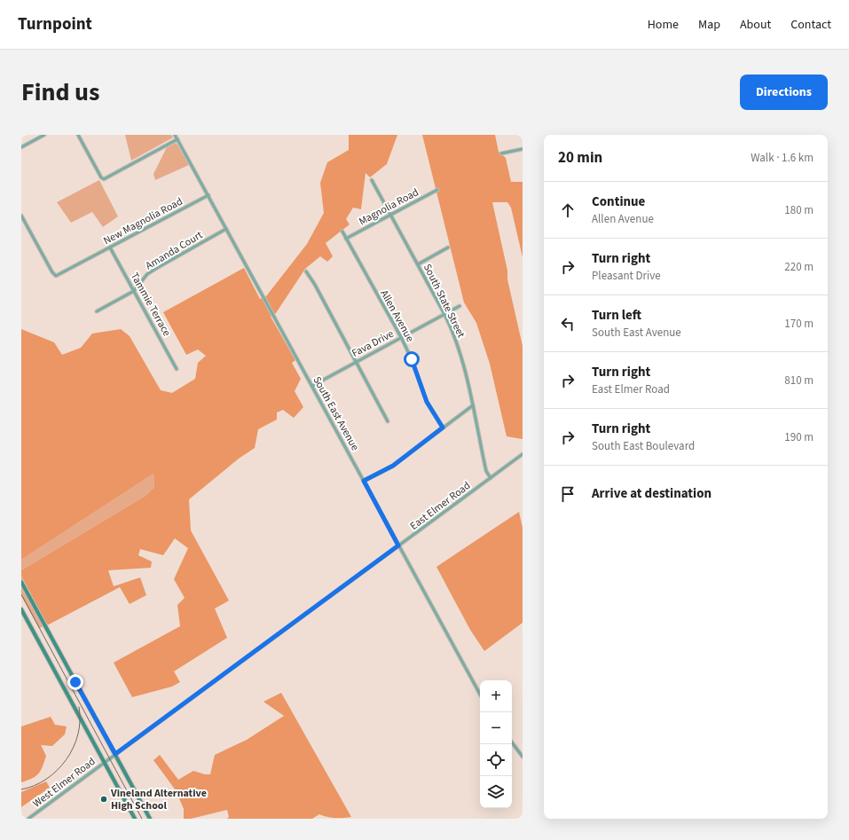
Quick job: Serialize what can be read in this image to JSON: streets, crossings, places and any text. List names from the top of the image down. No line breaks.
{"streets":{"street":["Magnolia Road","New Magnolia Road","Amanda Court","South State Street","Tammie Terrace","Allen Avenue","Fava Drive","South East Avenue","East Elmer Road","West Elmer Road"]},"crossings":[["Magnolia Road","South State Street"],["Magnolia Road","Allen Avenue"],["New Magnolia Road","Tammie Terrace"],["New Magnolia Road","South East Avenue"],["Amanda Court","Tammie Terrace"],["Amanda Court","South East Avenue"],["South State Street","Fava Drive"],["South State Street","East Elmer Road"],["Allen Avenue","Fava Drive"],["Fava Drive","South East Avenue"],["South East Avenue","East Elmer Road"],["East Elmer Road","West Elmer Road"]],"places":["Vineland Alternative High School"],"page":{"header":"Turnpoint","nav":["Home","Map","About","Contact"],"title":"Find us","buttons":"Directions","heading":["20 min","Walk · 1.6 km"],"list":[["Continue","Allen Avenue","180 m"],["Turn right","Pleasant Drive","220 m"],["Turn left","South East Avenue","170 m"],["Turn right","East Elmer Road","810 m"],["Turn right","South East Boulevard","190 m"],"Arrive at destination"],"map_buttons":["+","−"]}}
